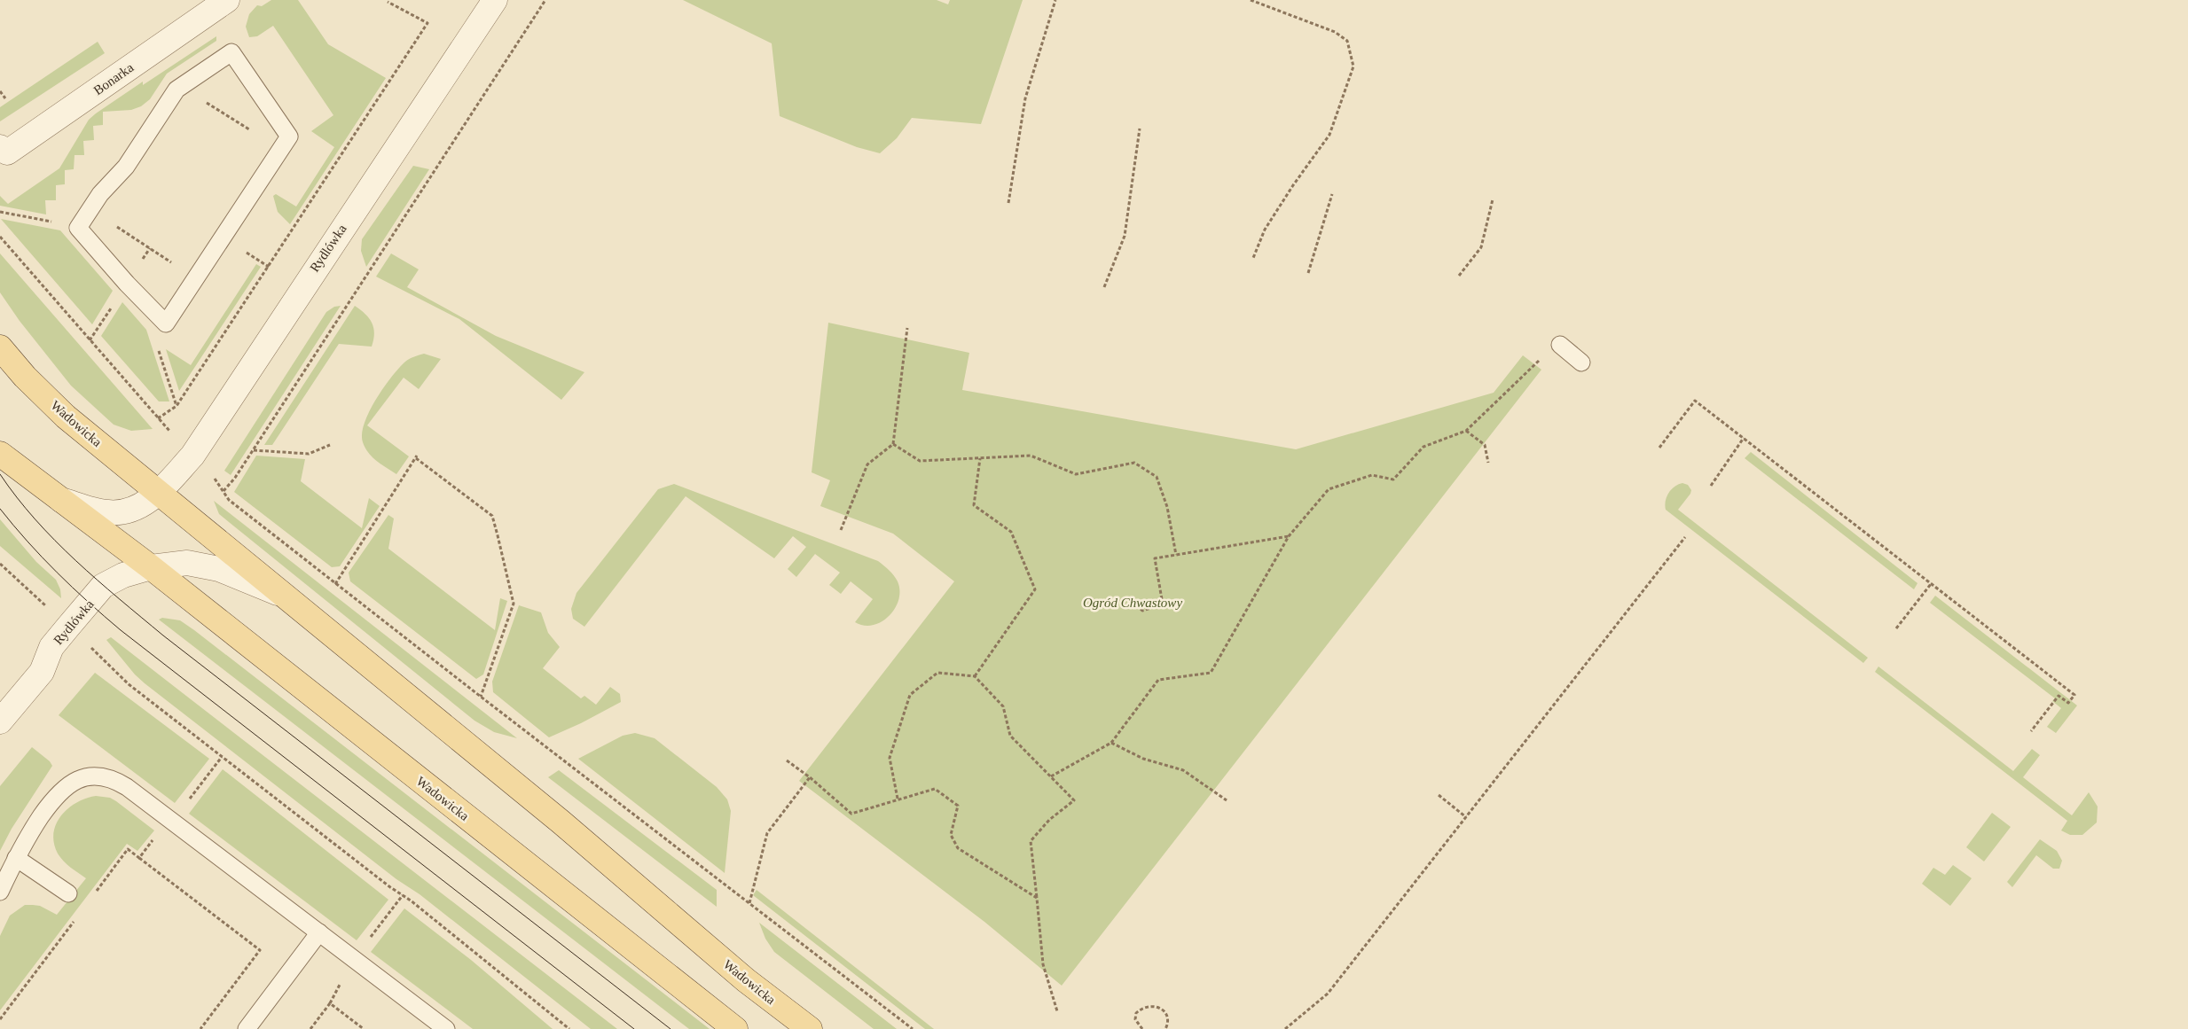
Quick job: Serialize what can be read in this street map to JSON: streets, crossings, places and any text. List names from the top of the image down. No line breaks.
{"streets":{"main road":["Wadowicka"],"street":["Bonarka","Rydlówka"]},"crossings":[["Rydlówka","Wadowicka"]],"parks":["Ogród Chwastowy"]}
